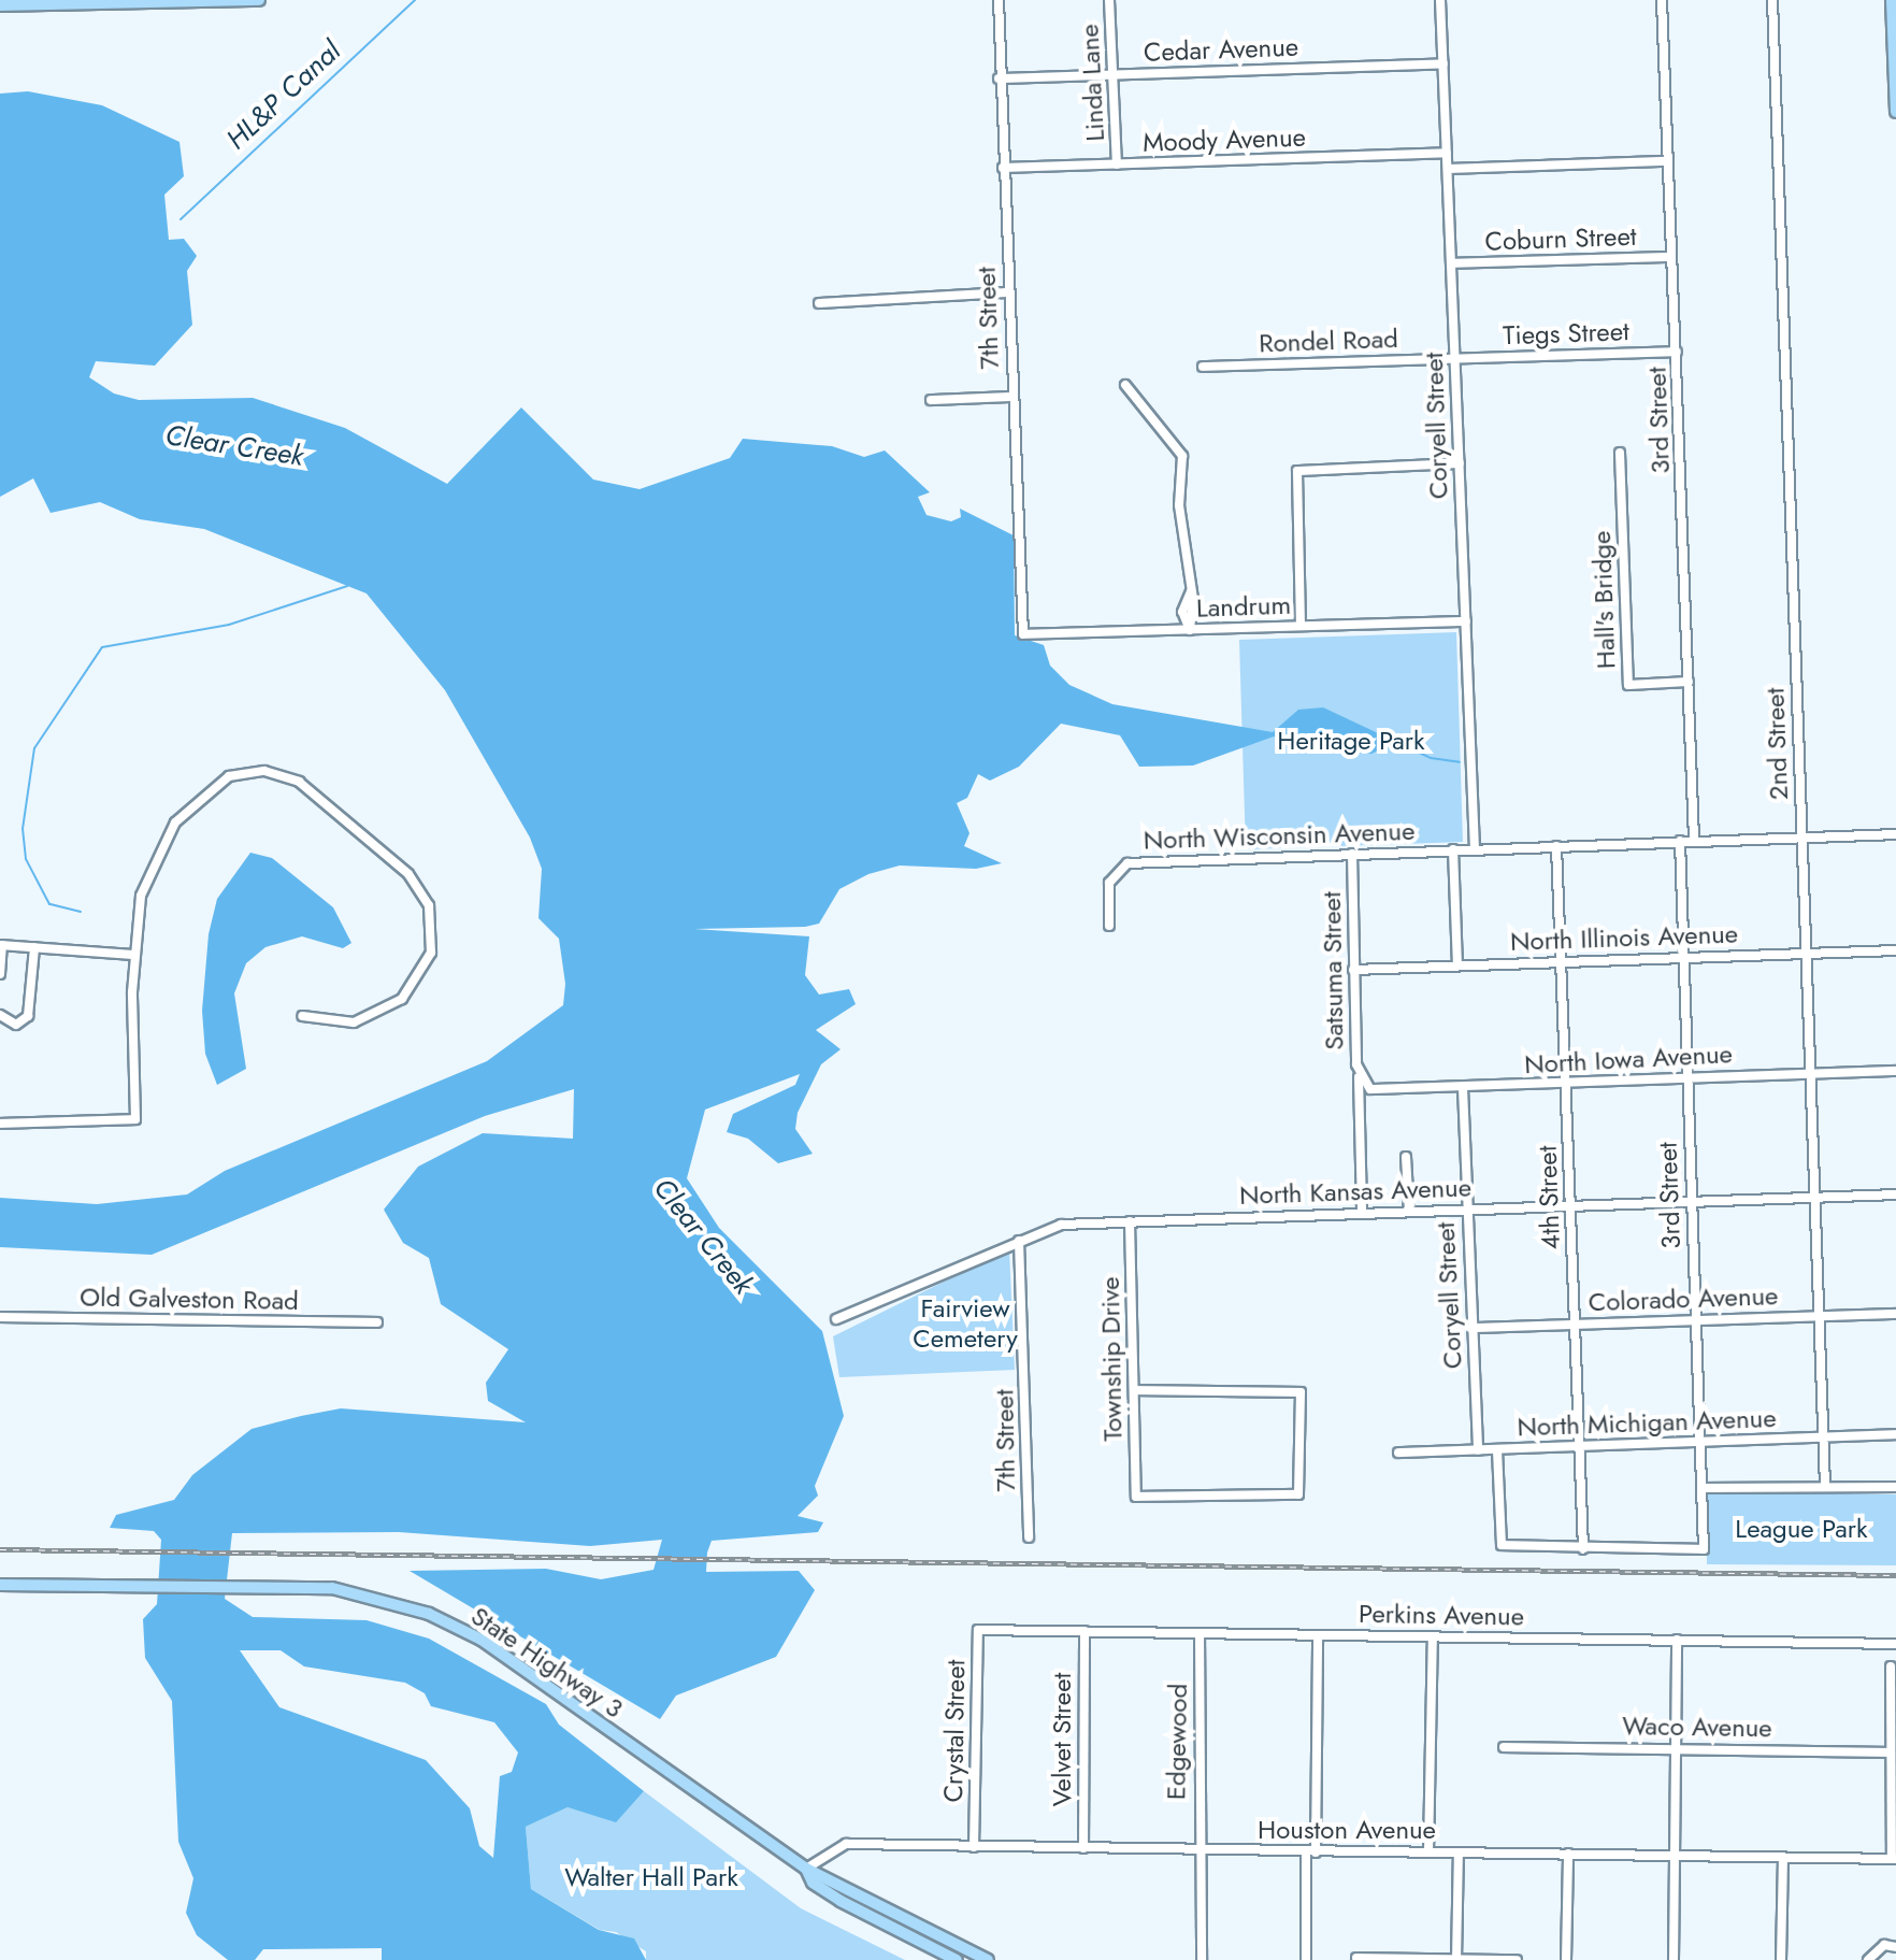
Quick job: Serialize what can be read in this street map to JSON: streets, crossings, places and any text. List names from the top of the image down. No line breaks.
{"streets":{"main road":["State Highway 3"],"street":["Cedar Avenue","Linda Lane","Moody Avenue","Coburn Street","7th Street","Tiegs Street","Rondel Road","3rd Street","Coryell Street","Hall's Bridge","Landrum","2nd Street","North Wisconsin Avenue","North Illinois Avenue","Satsuma Street","North Iowa Avenue","North Kansas Avenue","4th Street","Old Galveston Road","Colorado Avenue","Township Drive","North Michigan Avenue","Perkins Avenue","Waco Avenue","Crystal Street","Velvet Street","Edgewood","Houston Avenue"]},"crossings":[["Cedar Avenue","Linda Lane"],["Cedar Avenue","7th Street"],["Cedar Avenue","Coryell Street"],["Linda Lane","Moody Avenue"],["Moody Avenue","7th Street"],["Moody Avenue","Coryell Street"],["Coburn Street","3rd Street"],["Coburn Street","Coryell Street"],["7th Street","Landrum"],["7th Street","North Kansas Avenue"],["Tiegs Street","Rondel Road"],["Tiegs Street","3rd Street"],["Tiegs Street","Coryell Street"],["Rondel Road","Coryell Street"],["3rd Street","Hall's Bridge"],["3rd Street","North Illinois Avenue"],["3rd Street","North Iowa Avenue"],["3rd Street","North Kansas Avenue"],["3rd Street","4th Street"],["3rd Street","Colorado Avenue"],["3rd Street","North Michigan Avenue"],["Coryell Street","Landrum"],["Coryell Street","North Wisconsin Avenue"],["Coryell Street","North Iowa Avenue"],["Coryell Street","North Kansas Avenue"],["Coryell Street","Colorado Avenue"],["Coryell Street","North Michigan Avenue"],["2nd Street","North Illinois Avenue"],["2nd Street","North Iowa Avenue"],["2nd Street","North Kansas Avenue"],["2nd Street","Colorado Avenue"],["2nd Street","North Michigan Avenue"],["North Wisconsin Avenue","Satsuma Street"],["North Illinois Avenue","Satsuma Street"],["North Illinois Avenue","4th Street"],["Satsuma Street","North Iowa Avenue"],["Satsuma Street","North Kansas Avenue"],["North Iowa Avenue","4th Street"],["North Kansas Avenue","4th Street"],["North Kansas Avenue","Township Drive"],["4th Street","Colorado Avenue"],["4th Street","North Michigan Avenue"],["Perkins Avenue","Crystal Street"],["Perkins Avenue","Velvet Street"],["Perkins Avenue","Edgewood"],["State Highway 3","Houston Avenue"],["Crystal Street","Houston Avenue"],["Velvet Street","Houston Avenue"],["Edgewood","Houston Avenue"]],"water":["HL&P Canal","Clear Creek"],"parks":["Heritage Park","Fairview Cemetery","League Park","Walter Hall Park"]}
